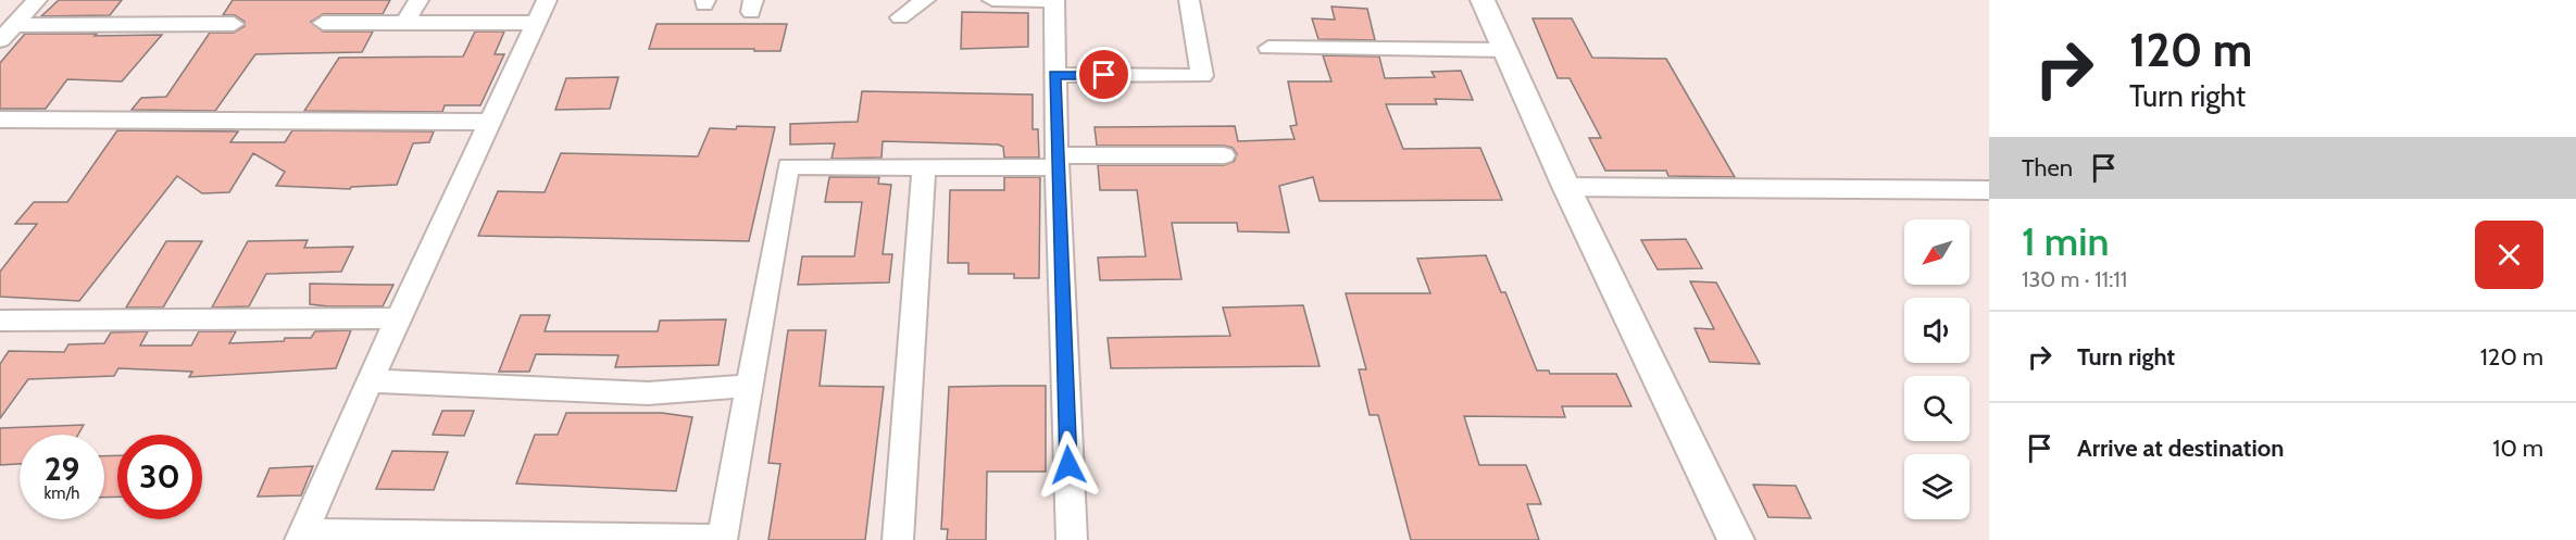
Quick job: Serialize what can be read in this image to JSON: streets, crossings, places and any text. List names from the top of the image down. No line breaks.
{"north":"bottom left","page":{"turn":["120 m","Turn right"],"then":"Then","heading":["1 min","130 m · 11:11"],"list":[{"name":"Turn right","value":"120 m"},{"name":"Arrive at destination","value":"10 m"}],"speed":"29 km/h","limit":"30"}}
